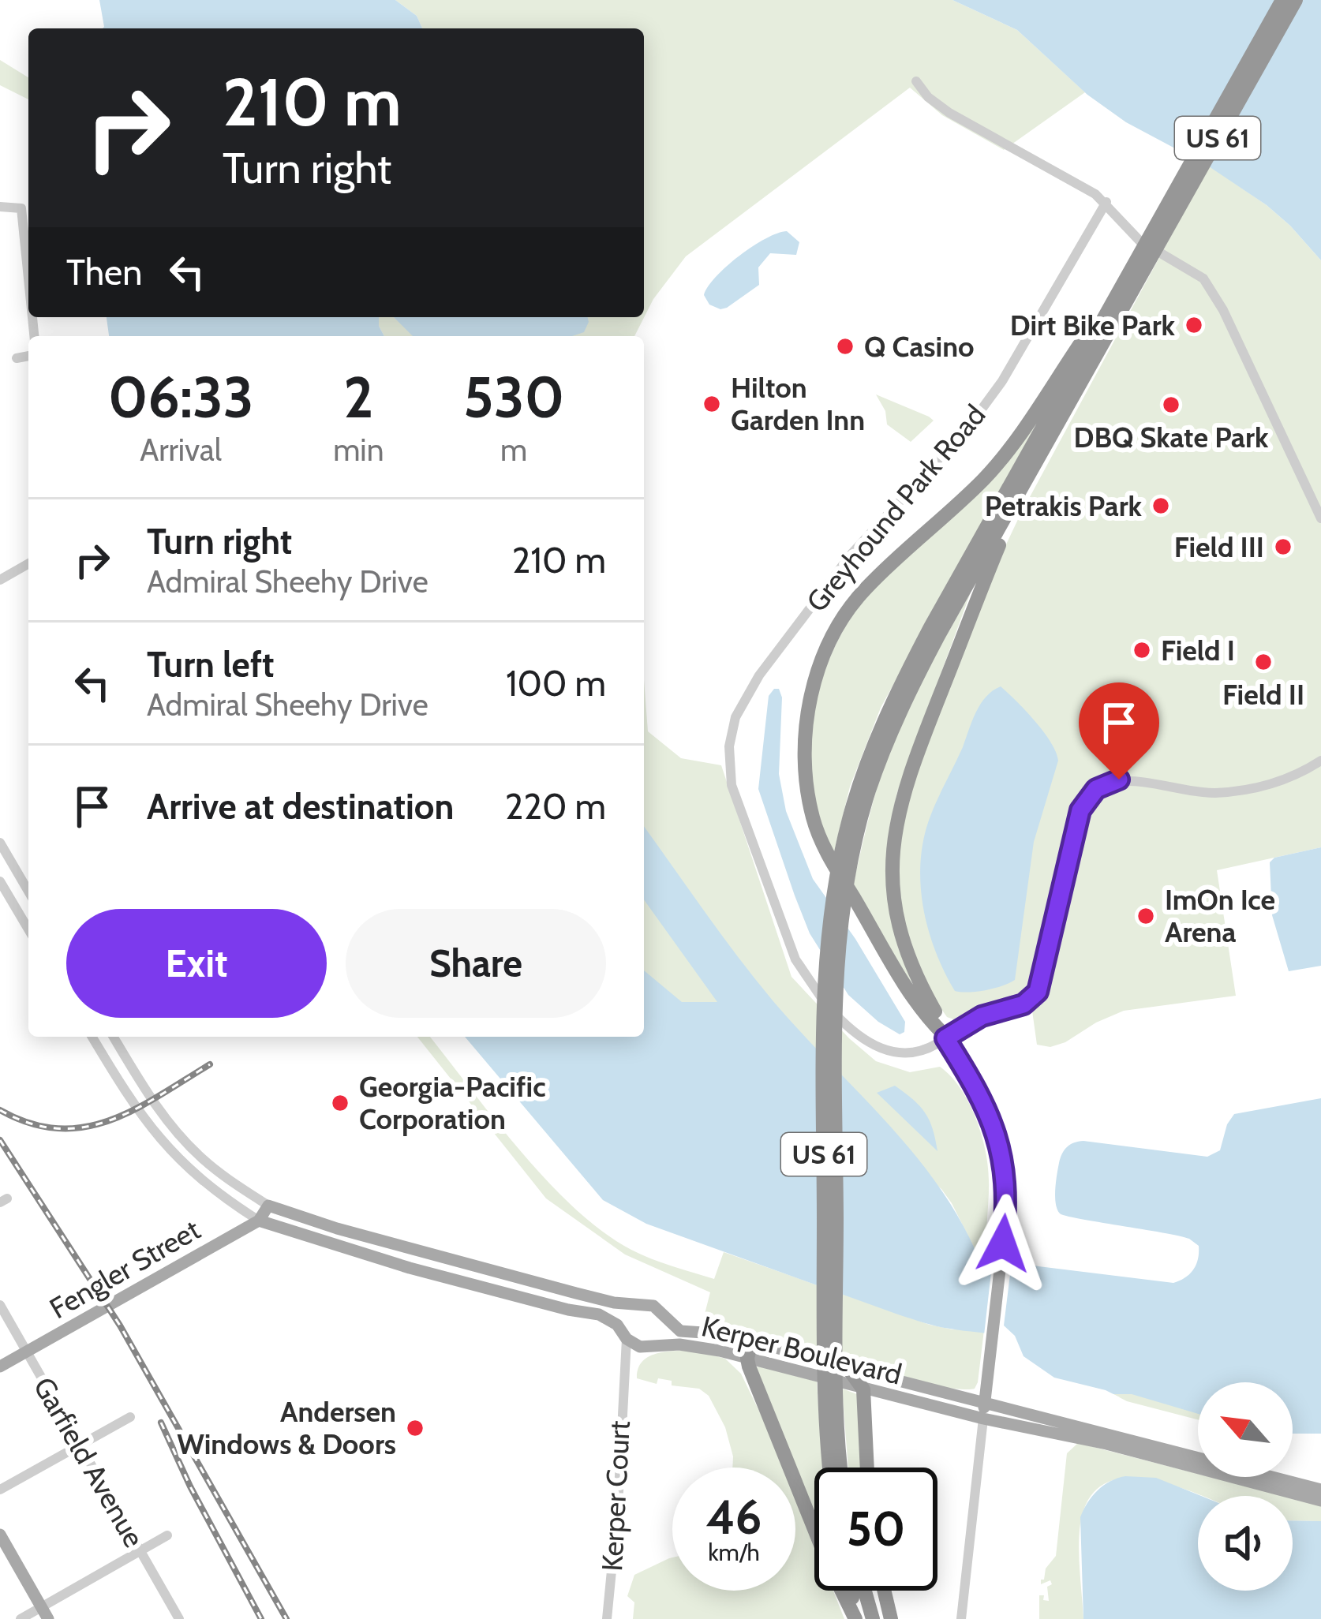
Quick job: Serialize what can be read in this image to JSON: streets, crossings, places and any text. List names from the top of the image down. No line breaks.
{"streets":{"highway":["US 61"],"main road":["Fengler Street","Kerper Boulevard"],"street":["Greyhound Park Road","Garfield Avenue","Kerper Court"]},"crossings":[["Fengler Street","Kerper Boulevard"],["Fengler Street","Garfield Avenue"],["Kerper Boulevard","Kerper Court"]],"places":["Dirt Bike Park","Q Casino","Hilton Garden Inn","DBQ Skate Park","Petrakis Park","Field III","Field I","Field II","ImOn Ice Arena","Georgia-Pacific Corporation","Andersen Windows & Doors"],"north":"top left","page":{"turn":["210 m","Turn right"],"then":"Then","eta":["06:33","Arrival","2","min","530","m"],"list":[{"name":"Turn right","note":"Admiral Sheehy Drive","value":"210 m"},{"name":"Turn left","note":"Admiral Sheehy Drive","value":"100 m"},{"name":"Arrive at destination","value":"220 m"}],"buttons":["Exit","Share"],"speed":"46 km/h","limit":"50"}}
